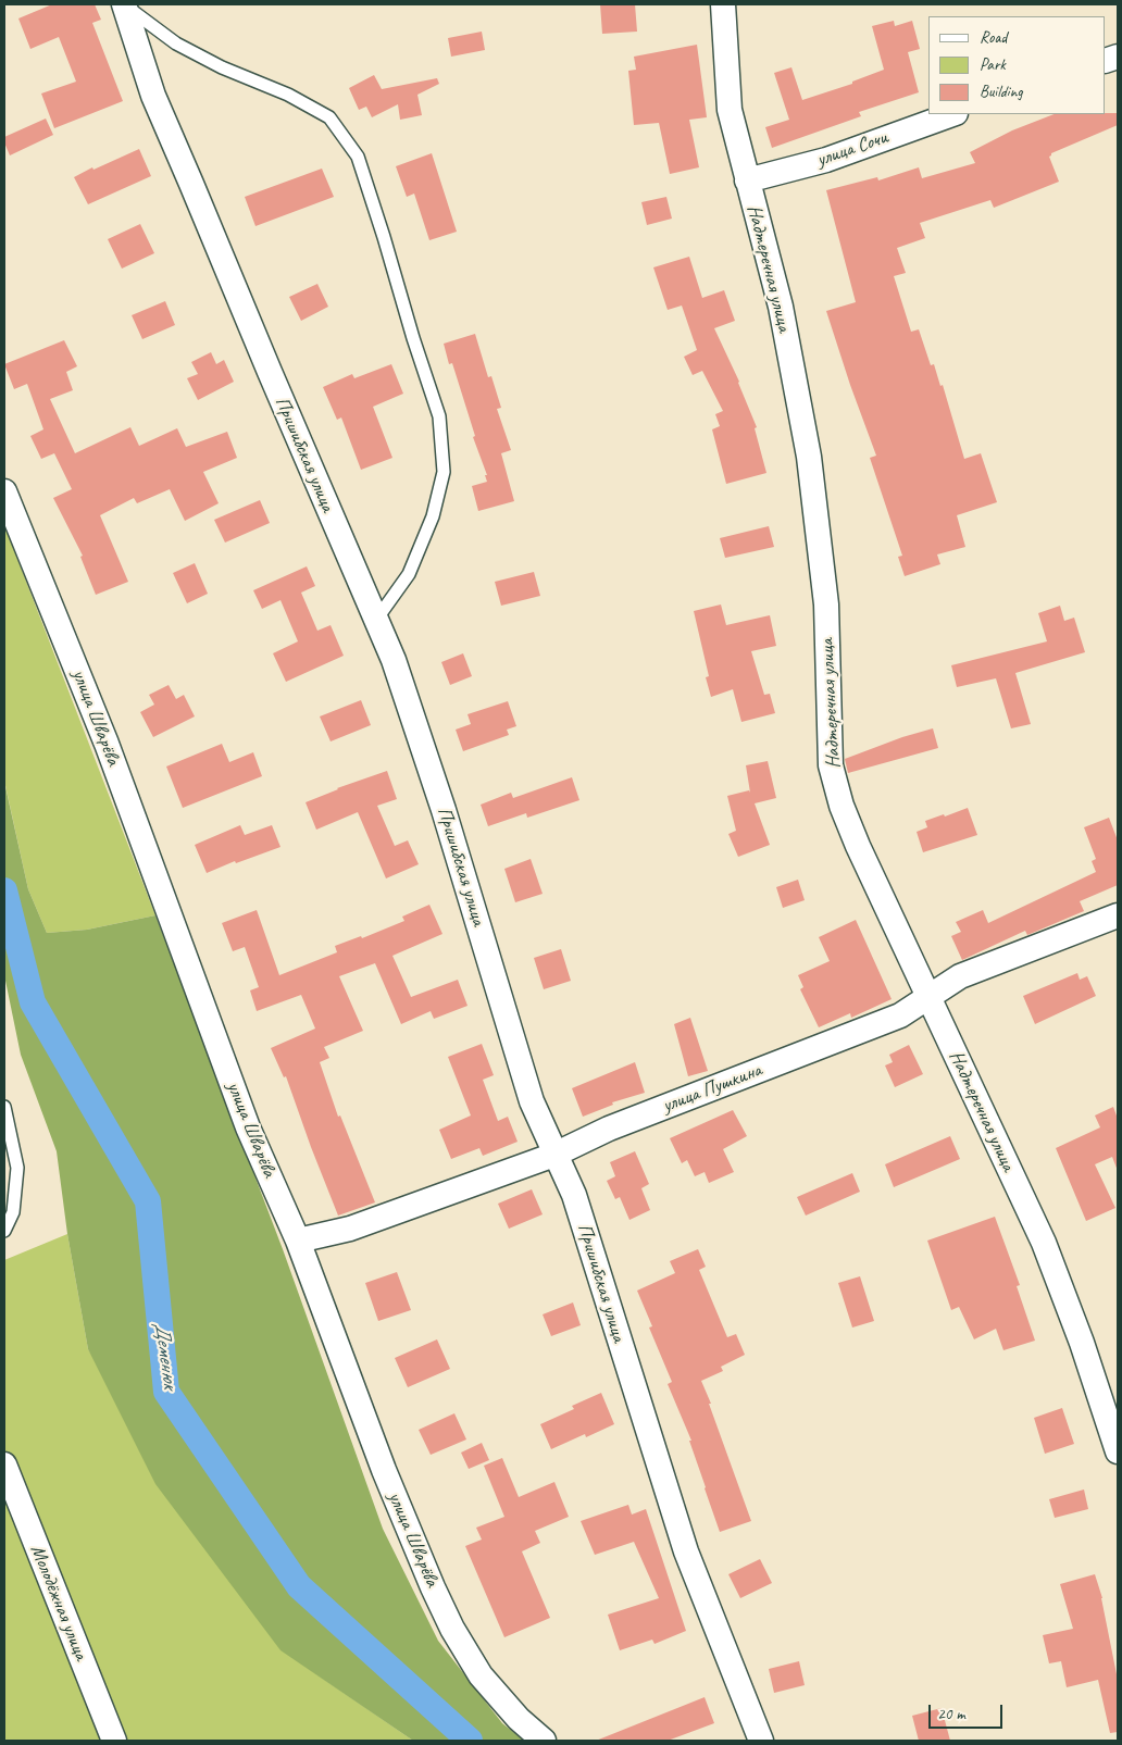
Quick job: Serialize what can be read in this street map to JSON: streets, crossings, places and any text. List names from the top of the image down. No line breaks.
{"streets":{"street":["улица Сочи","Надтеречная улица","Пришибская улица","улица Шварёва","улица Пушкина","Молодёжная улица"]},"crossings":[["улица Сочи","Надтеречная улица"],["Надтеречная улица","улица Пушкина"],["Пришибская улица","улица Пушкина"],["улица Шварёва","улица Пушкина"]],"water":["Деменюк"],"legend":["Road","Park","Building"],"scale_bar":"20 m"}
